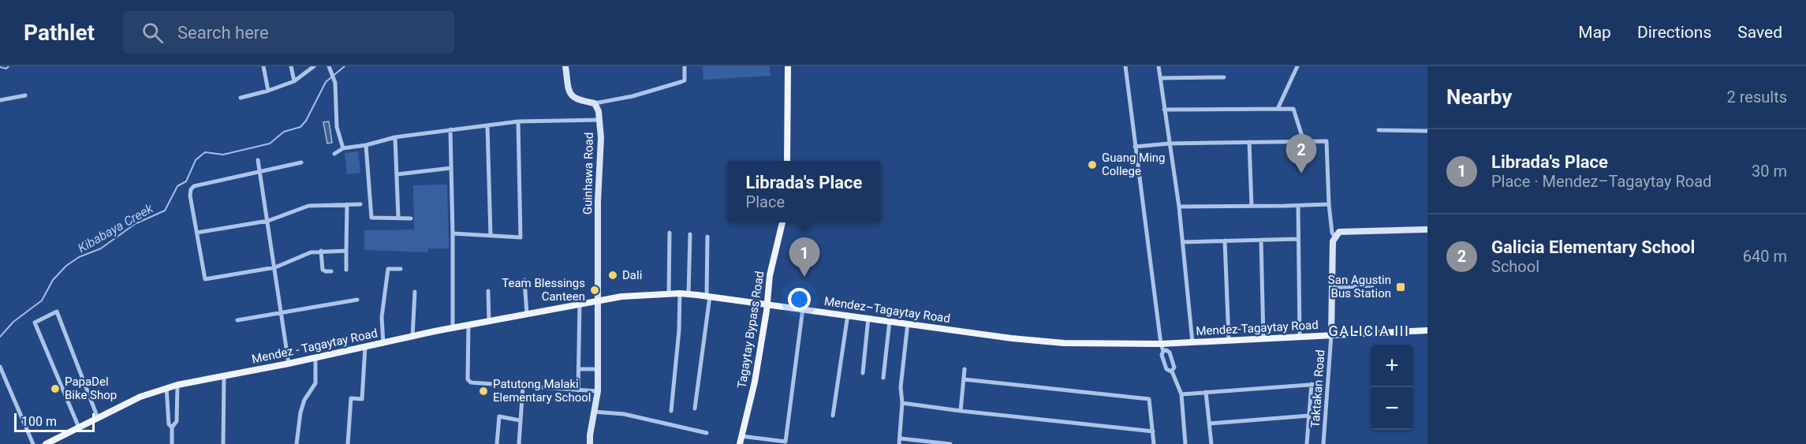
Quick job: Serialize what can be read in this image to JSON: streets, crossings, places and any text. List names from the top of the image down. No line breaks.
{"streets":{"main road":["Mendez–Tagaytay Road","Mendez-Tagaytay Road","Tagaytay Bypass Road","Mendez - Tagaytay Road"],"street":["Guinhawa Road","Taktakan Road"]},"crossings":[["Guinhawa Road","Mendez–Tagaytay Road"],["Guinhawa Road","Mendez - Tagaytay Road"],["Mendez–Tagaytay Road","Mendez-Tagaytay Road"],["Mendez–Tagaytay Road","Tagaytay Bypass Road"],["Mendez–Tagaytay Road","Mendez - Tagaytay Road"],["Mendez-Tagaytay Road","Taktakan Road"]],"districts":["GALICIA III"],"water":["Kibabaya Creek"],"places":{"other":["Guang Ming College","Dali","Team Blessings Canteen","PapaDel Bike Shop","Patutong Malaki Elementary School"],"transit":["San Agustin Bus Station"]},"scale_bar":"100 m","page":{"header":"Pathlet","search":"Search here","nav":["Map","Directions","Saved"],"heading":["Nearby","2 results"],"list":[{"mark":"1","name":"Librada's Place","note":"Place · Mendez–Tagaytay Road","value":"30 m"},{"mark":"2","name":"Galicia Elementary School","note":"School","value":"640 m"}],"pins":["2","1"],"popup":["Librada's Place","Place"],"map_buttons":["+","−"],"scale":"100 m"}}
